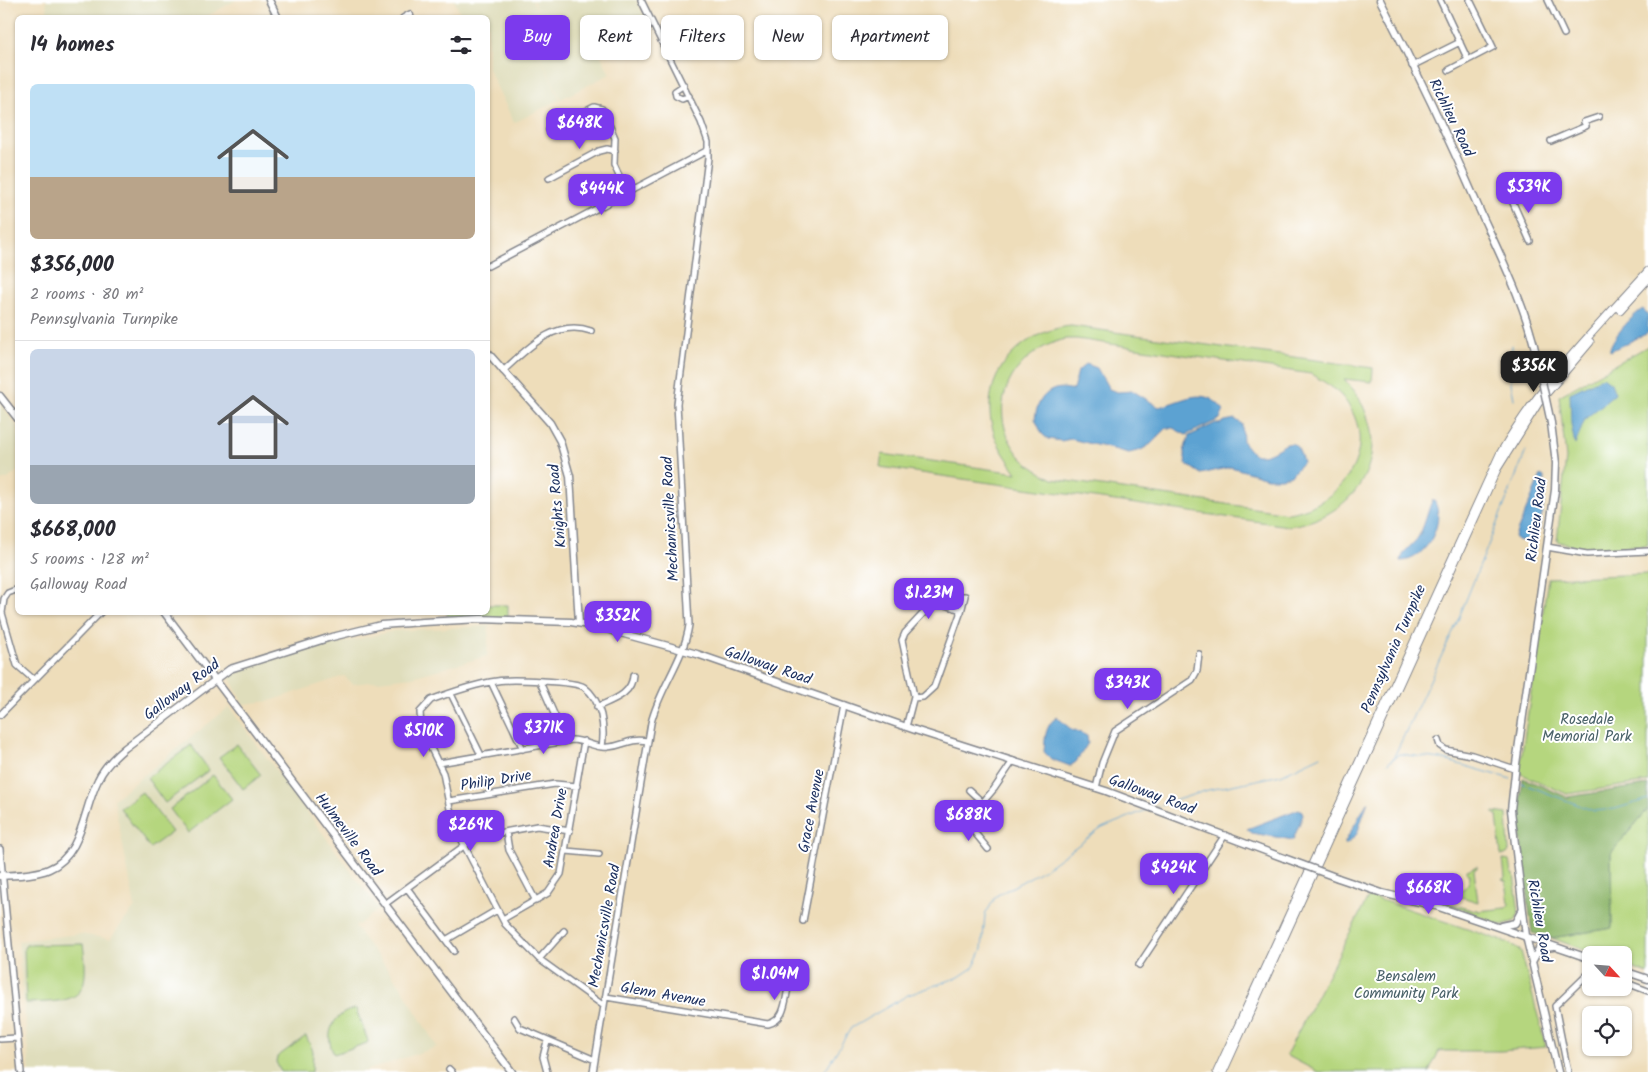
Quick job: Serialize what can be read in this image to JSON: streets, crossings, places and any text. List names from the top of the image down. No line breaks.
{"streets":{"highway":["Pennsylvania Turnpike"],"main road":["Richlieu Road","Knights Road","Galloway Road","Hulmeville Road"],"street":["Mechanicsville Road","Philip Drive","Grace Avenue","Andrea Drive","Glenn Avenue"]},"crossings":[["Richlieu Road","Galloway Road"],["Knights Road","Galloway Road"],["Mechanicsville Road","Galloway Road"],["Mechanicsville Road","Glenn Avenue"],["Galloway Road","Grace Avenue"],["Galloway Road","Hulmeville Road"],["Philip Drive","Andrea Drive"]],"parks":["Rosedale Memorial Park","Bensalem Community Park"],"north":"bottom right","page":{"chip":["Buy","Rent","Filters","New","Apartment"],"heading":"14 homes","list":[{"name":"$356,000","note":"2 rooms · 80 m² · Pennsylvania Turnpike"},{"name":"$668,000","note":"5 rooms · 128 m² · Galloway Road"}],"price":["$648K","$539K","$444K","$356K","$1.23M","$352K","$343K","$371K","$510K","$688K","$269K","$424K","$668K","$1.04M"]}}
